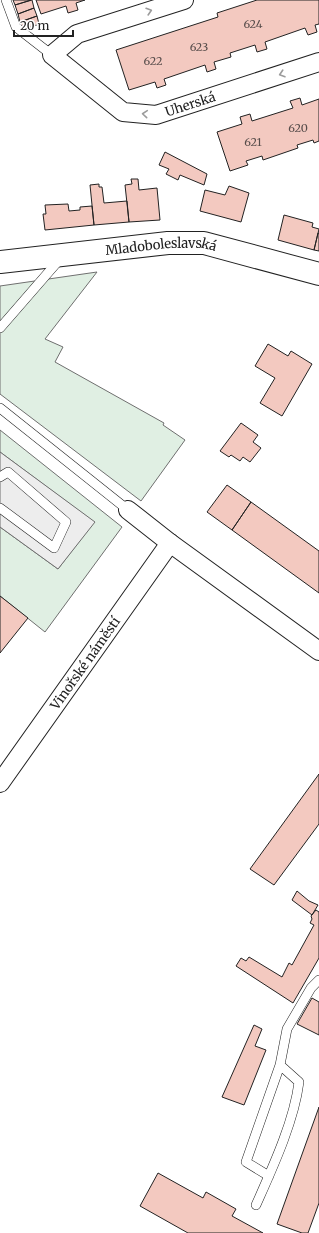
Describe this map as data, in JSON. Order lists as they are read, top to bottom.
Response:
{
  "streets": {
    "main road": ["Mladoboleslavská"],
    "street": ["Uherská", "Vinořské náměstí"]
  },
  "one_way": ["Uherská"],
  "house_numbers": [
    "624",
    "623",
    "622",
    "620",
    "621"
  ],
  "scale_bar": "20 m"
}
